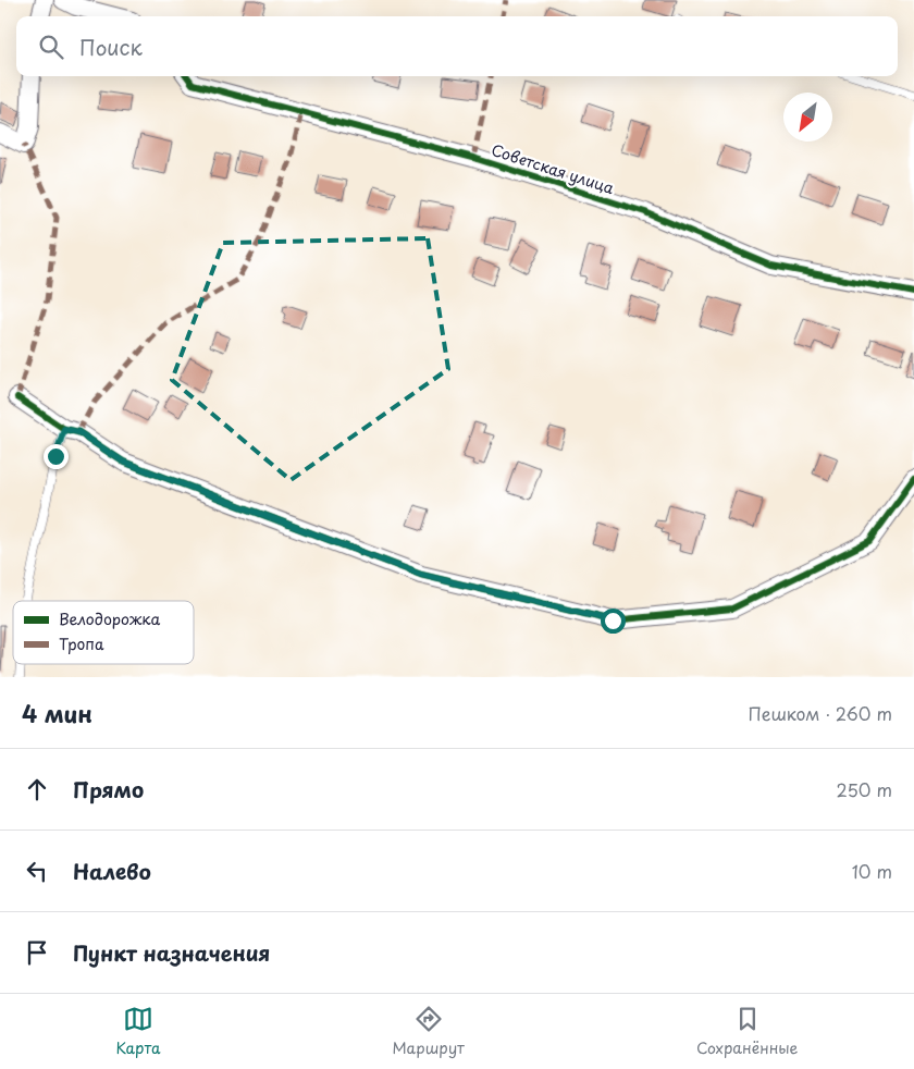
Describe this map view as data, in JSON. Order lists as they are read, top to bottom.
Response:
{
  "streets": {
    "street": ["Советская улица"]
  },
  "legend": ["Велодорожка", "Тропа"],
  "north": "bottom left",
  "page": {
    "search": "Поиск",
    "heading": ["4 мин", "Пешком · 260 m"],
    "list": [
      ["Прямо", "250 m"],
      ["Налево", "10 m"],
      "Пункт назначения"
    ],
    "nav": ["Карта", "Маршрут", "Сохранённые"]
  }
}
